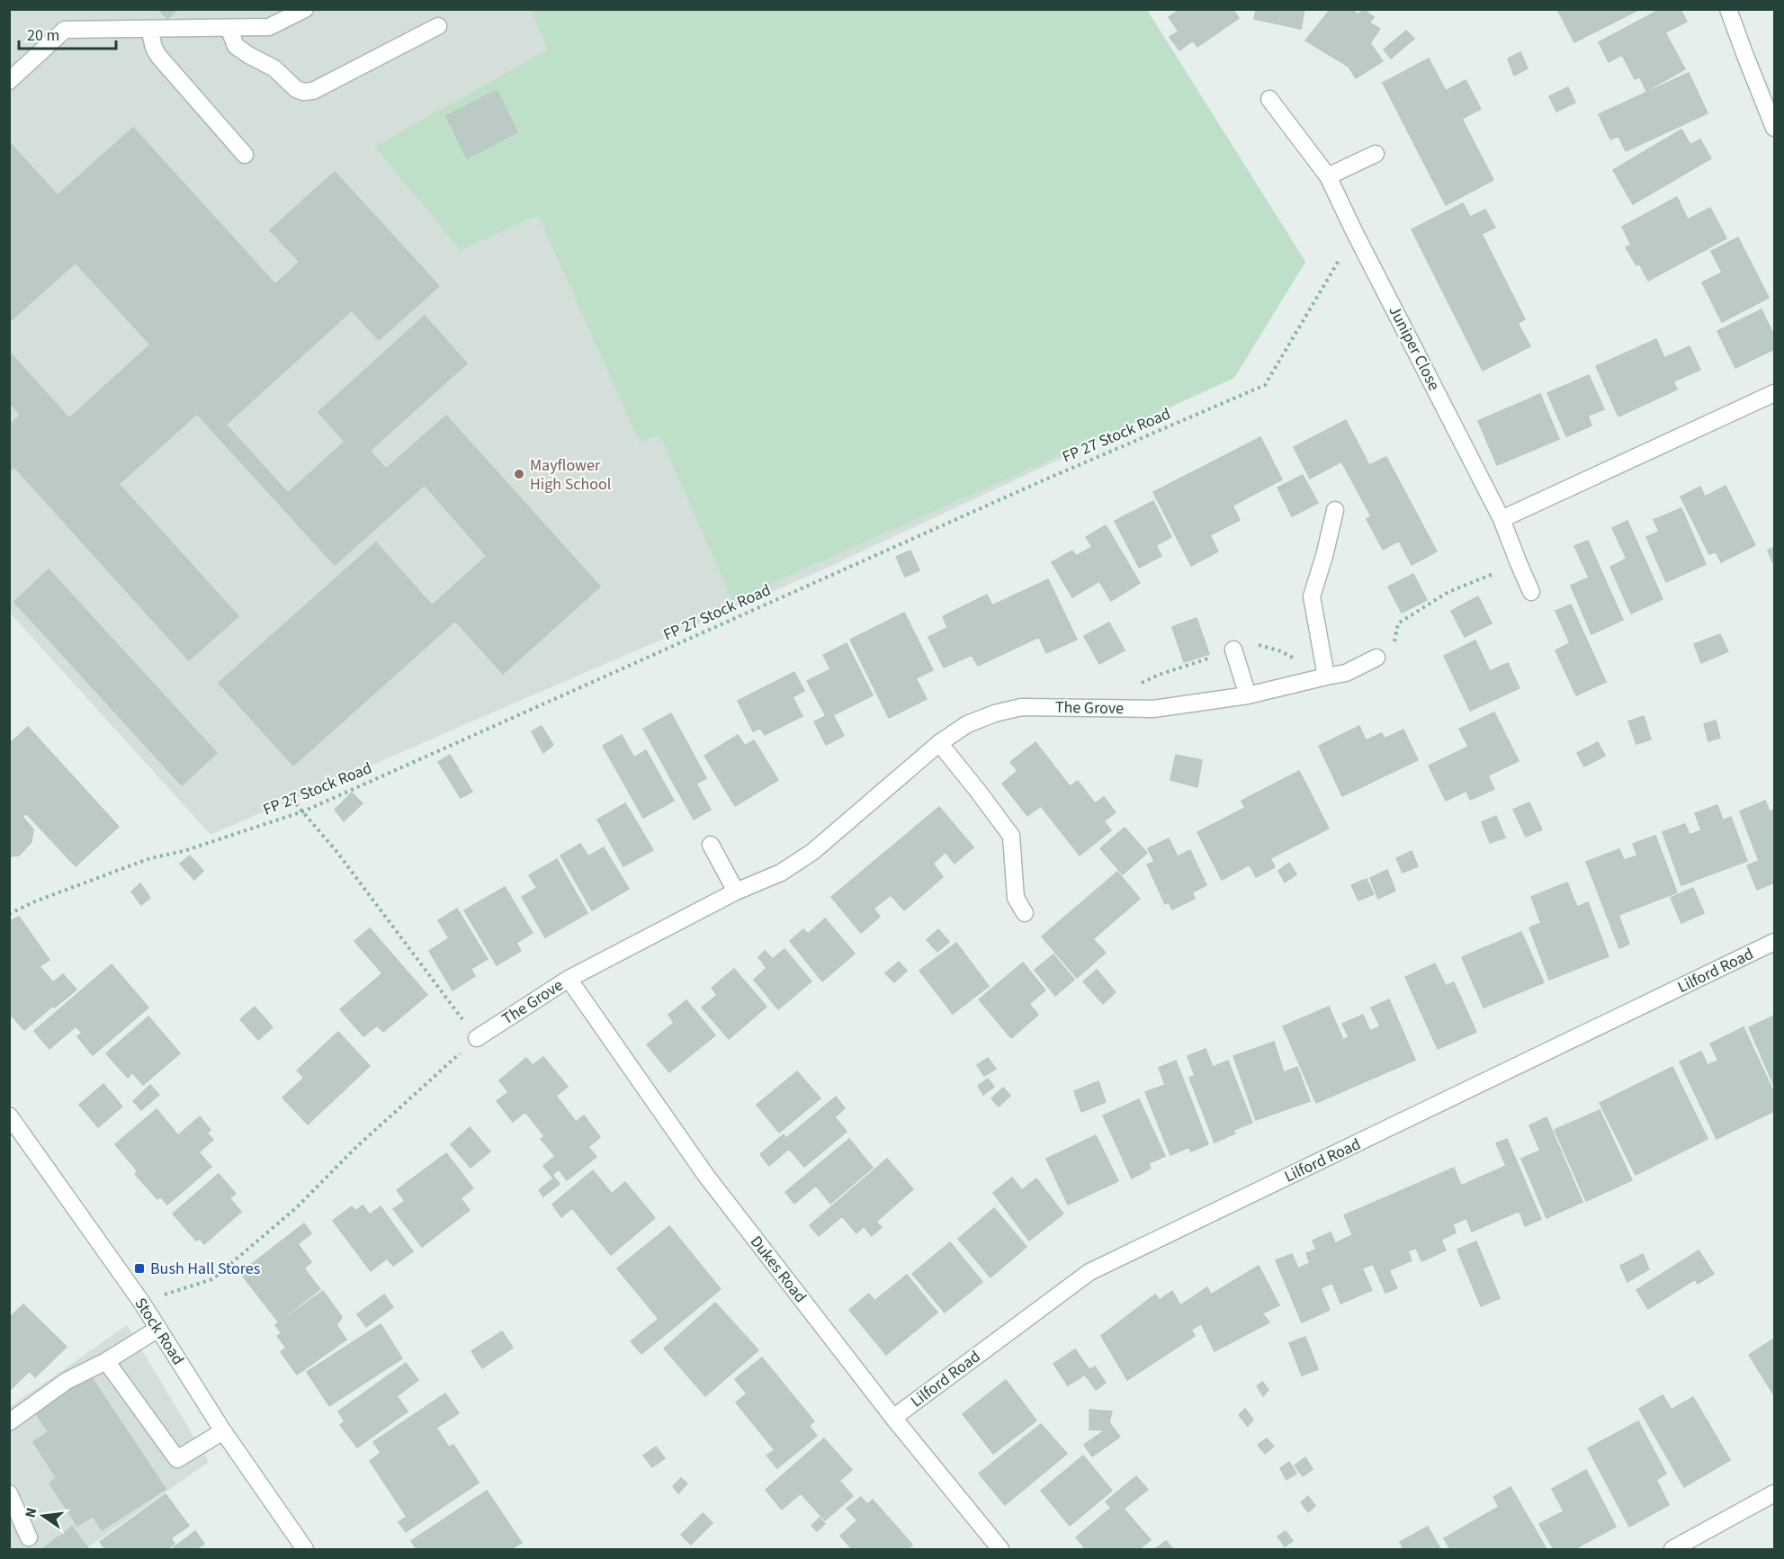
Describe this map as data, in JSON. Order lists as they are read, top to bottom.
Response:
{
  "streets": {
    "street": [
      "Juniper Close",
      "The Grove",
      "Lilford Road",
      "Dukes Road",
      "Stock Road"
    ],
    "path": ["FP 27 Stock Road"]
  },
  "crossings": [
    ["Juniper Close", "FP 27 Stock Road"],
    ["The Grove", "Dukes Road"],
    ["Lilford Road", "Dukes Road"]
  ],
  "places": {
    "other": ["Mayflower High School"],
    "transit": ["Bush Hall Stores"]
  },
  "scale_bar": "20 m",
  "north": "left"
}
